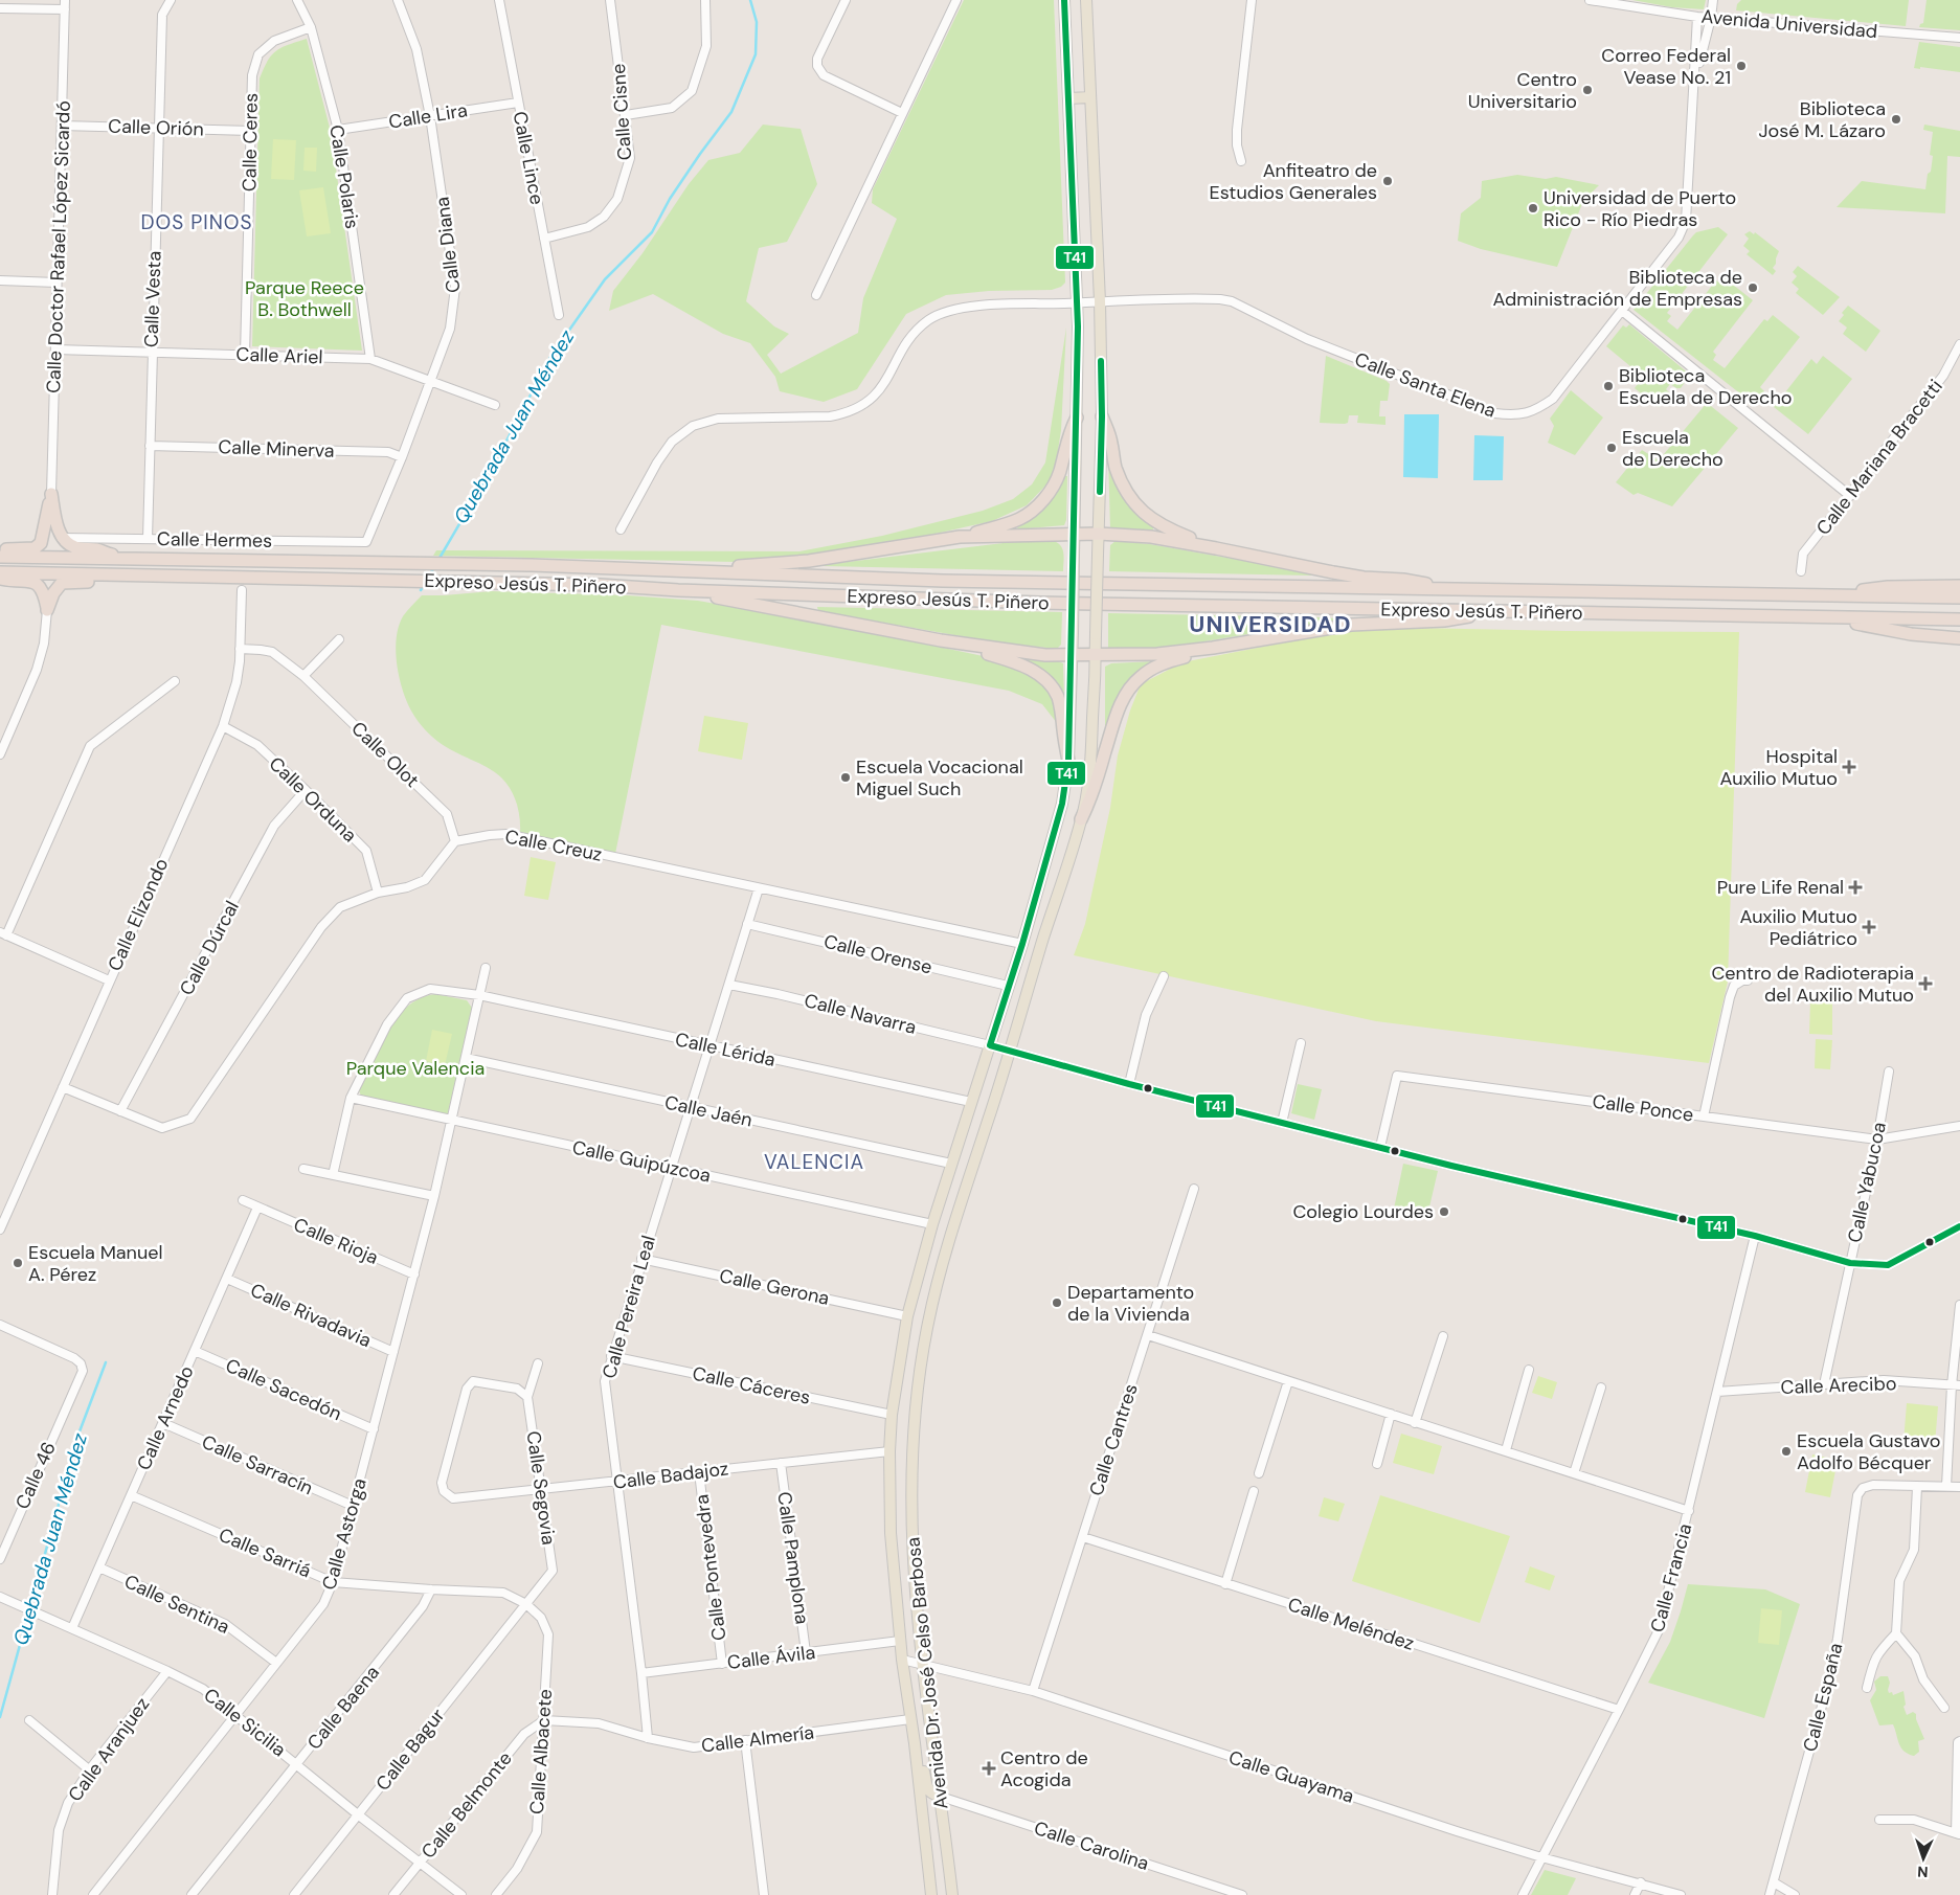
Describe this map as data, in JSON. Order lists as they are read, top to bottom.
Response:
{
  "streets": {
    "highway": ["Expreso Jesús T. Piñero"],
    "main road": ["Avenida Dr. José Celso Barbosa"],
    "street": [
      "Avenida Universidad",
      "Calle Cisne",
      "Calle Lira",
      "Calle Orión",
      "Calle Ceres",
      "Calle Lince",
      "Calle Polaris",
      "Calle Diana",
      "Calle Doctor Rafael López Sicardó",
      "Calle Vesta",
      "Calle Ariel",
      "Calle Santa Elena",
      "Calle Minerva",
      "Calle Mariana Bracetti",
      "Calle Hermes",
      "Calle Olot",
      "Calle Orduna",
      "Calle Creuz",
      "Calle Elizondo",
      "Calle Dúrcal",
      "Calle Orense",
      "Calle Navarra",
      "Calle Lérida",
      "Calle Ponce",
      "Calle Jaén",
      "Calle Guipúzcoa",
      "Calle Yabucoa",
      "Calle Rioja",
      "Calle Gerona",
      "Calle Pereira Leal",
      "Calle Rivadavia",
      "Calle Cáceres",
      "Calle Arecibo",
      "Calle Sacedón",
      "Calle Arnedo",
      "Calle Cantres",
      "Calle Sarracín",
      "Calle 46",
      "Calle Badajoz",
      "Calle Segovia",
      "Calle Astorga",
      "Calle Sarriá",
      "Calle Pamplona",
      "Calle Pontevedra",
      "Calle Francia",
      "Calle Sentina",
      "Calle Meléndez",
      "Calle Ávila",
      "Calle España",
      "Calle Baena",
      "Calle Sicilia",
      "Calle Almería",
      "Calle Aranjuez",
      "Calle Bagur",
      "Calle Albacete",
      "Calle Guayama",
      "Calle Belmonte",
      "Calle Carolina"
    ]
  },
  "crossings": [
    ["Avenida Universidad", "Calle Santa Elena"],
    ["Calle Cisne", "Calle Lince"],
    ["Calle Lira", "Calle Lince"],
    ["Calle Lira", "Calle Polaris"],
    ["Calle Lira", "Calle Diana"],
    ["Calle Orión", "Calle Ceres"],
    ["Calle Orión", "Calle Doctor Rafael López Sicardó"],
    ["Calle Orión", "Calle Vesta"],
    ["Calle Ceres", "Calle Polaris"],
    ["Calle Ceres", "Calle Ariel"],
    ["Calle Polaris", "Calle Ariel"],
    ["Calle Diana", "Calle Ariel"],
    ["Calle Diana", "Calle Minerva"],
    ["Calle Diana", "Calle Hermes"],
    ["Calle Doctor Rafael López Sicardó", "Calle Ariel"],
    ["Calle Vesta", "Calle Ariel"],
    ["Calle Vesta", "Calle Minerva"],
    ["Calle Vesta", "Calle Hermes"],
    ["Calle Santa Elena", "Avenida Dr. José Celso Barbosa"],
    ["Calle Olot", "Calle Creuz"],
    ["Calle Olot", "Calle Elizondo"],
    ["Calle Orduna", "Calle Elizondo"],
    ["Calle Orduna", "Calle Dúrcal"],
    ["Calle Creuz", "Calle Pereira Leal"],
    ["Calle Creuz", "Avenida Dr. José Celso Barbosa"],
    ["Calle Orense", "Calle Pereira Leal"],
    ["Calle Orense", "Avenida Dr. José Celso Barbosa"],
    ["Calle Navarra", "Calle Ponce"],
    ["Calle Navarra", "Calle Yabucoa"],
    ["Calle Navarra", "Calle Pereira Leal"],
    ["Calle Navarra", "Calle Francia"],
    ["Calle Navarra", "Avenida Dr. José Celso Barbosa"],
    ["Calle Lérida", "Calle Guipúzcoa"],
    ["Calle Lérida", "Calle Pereira Leal"],
    ["Calle Lérida", "Calle Astorga"],
    ["Calle Lérida", "Avenida Dr. José Celso Barbosa"],
    ["Calle Ponce", "Calle Yabucoa"],
    ["Calle Jaén", "Calle Pereira Leal"],
    ["Calle Jaén", "Calle Astorga"],
    ["Calle Jaén", "Avenida Dr. José Celso Barbosa"],
    ["Calle Guipúzcoa", "Calle Pereira Leal"],
    ["Calle Guipúzcoa", "Calle Astorga"],
    ["Calle Guipúzcoa", "Avenida Dr. José Celso Barbosa"],
    ["Calle Yabucoa", "Calle Arecibo"],
    ["Calle Rioja", "Calle Arnedo"],
    ["Calle Rioja", "Calle Astorga"],
    ["Calle Gerona", "Calle Pereira Leal"],
    ["Calle Gerona", "Avenida Dr. José Celso Barbosa"],
    ["Calle Pereira Leal", "Calle Cáceres"],
    ["Calle Pereira Leal", "Calle Badajoz"],
    ["Calle Pereira Leal", "Calle Ávila"],
    ["Calle Pereira Leal", "Calle Almería"],
    ["Calle Rivadavia", "Calle Arnedo"],
    ["Calle Rivadavia", "Calle Astorga"],
    ["Calle Cáceres", "Avenida Dr. José Celso Barbosa"],
    ["Calle Arecibo", "Calle Francia"],
    ["Calle Sacedón", "Calle Arnedo"],
    ["Calle Sacedón", "Calle Astorga"],
    ["Calle Arnedo", "Calle Sarracín"],
    ["Calle Arnedo", "Calle Sarriá"],
    ["Calle Arnedo", "Calle Sentina"],
    ["Calle Arnedo", "Calle Sicilia"],
    ["Calle Cantres", "Calle Meléndez"],
    ["Calle Cantres", "Calle Guayama"],
    ["Calle Sarracín", "Calle Astorga"],
    ["Calle Badajoz", "Calle Segovia"],
    ["Calle Badajoz", "Calle Pamplona"],
    ["Calle Badajoz", "Calle Pontevedra"],
    ["Calle Badajoz", "Avenida Dr. José Celso Barbosa"],
    ["Calle Segovia", "Calle Sarriá"],
    ["Calle Segovia", "Calle Bagur"],
    ["Calle Segovia", "Calle Albacete"],
    ["Calle Astorga", "Calle Sarriá"],
    ["Calle Astorga", "Calle Sentina"],
    ["Calle Astorga", "Calle Sicilia"],
    ["Calle Sarriá", "Calle Baena"],
    ["Calle Sarriá", "Calle Bagur"],
    ["Calle Sarriá", "Calle Albacete"],
    ["Calle Pamplona", "Calle Ávila"],
    ["Calle Pontevedra", "Calle Ávila"],
    ["Calle Francia", "Calle Meléndez"],
    ["Calle Francia", "Calle Guayama"],
    ["Calle Ávila", "Avenida Dr. José Celso Barbosa"],
    ["Avenida Dr. José Celso Barbosa", "Calle Almería"],
    ["Avenida Dr. José Celso Barbosa", "Calle Guayama"],
    ["Avenida Dr. José Celso Barbosa", "Calle Carolina"],
    ["Calle Baena", "Calle Sicilia"],
    ["Calle Sicilia", "Calle Aranjuez"],
    ["Calle Sicilia", "Calle Bagur"],
    ["Calle Sicilia", "Calle Belmonte"],
    ["Calle Almería", "Calle Albacete"],
    ["Calle Almería", "Calle Belmonte"],
    ["Calle Bagur", "Calle Albacete"],
    ["Calle Albacete", "Calle Belmonte"]
  ],
  "districts": ["DOS PINOS", "UNIVERSIDAD", "VALENCIA"],
  "water": ["Quebrada Juan Méndez"],
  "parks": ["Parque Reece B. Bothwell", "Parque Valencia"],
  "places": {
    "other": [
      "Correo Federal Vease No. 21",
      "Centro Universitario",
      "Biblioteca José M. Lázaro",
      "Anfiteatro de Estudios Generales",
      "Universidad de Puerto Rico - Río Piedras",
      "Biblioteca de Administración de Empresas",
      "Biblioteca Escuela de Derecho",
      "Escuela de Derecho",
      "Escuela Vocacional Miguel Such",
      "Colegio Lourdes",
      "Escuela Manuel A. Pérez",
      "Departamento de la Vivienda",
      "Escuela Gustavo Adolfo Bécquer"
    ],
    "health": [
      "Hospital Auxilio Mutuo",
      "Pure Life Renal",
      "Auxilio Mutuo Pediátrico",
      "Centro de Radioterapia del Auxilio Mutuo",
      "Centro de Acogida"
    ]
  },
  "lines": ["transit line T41"],
  "north": "bottom"
}
